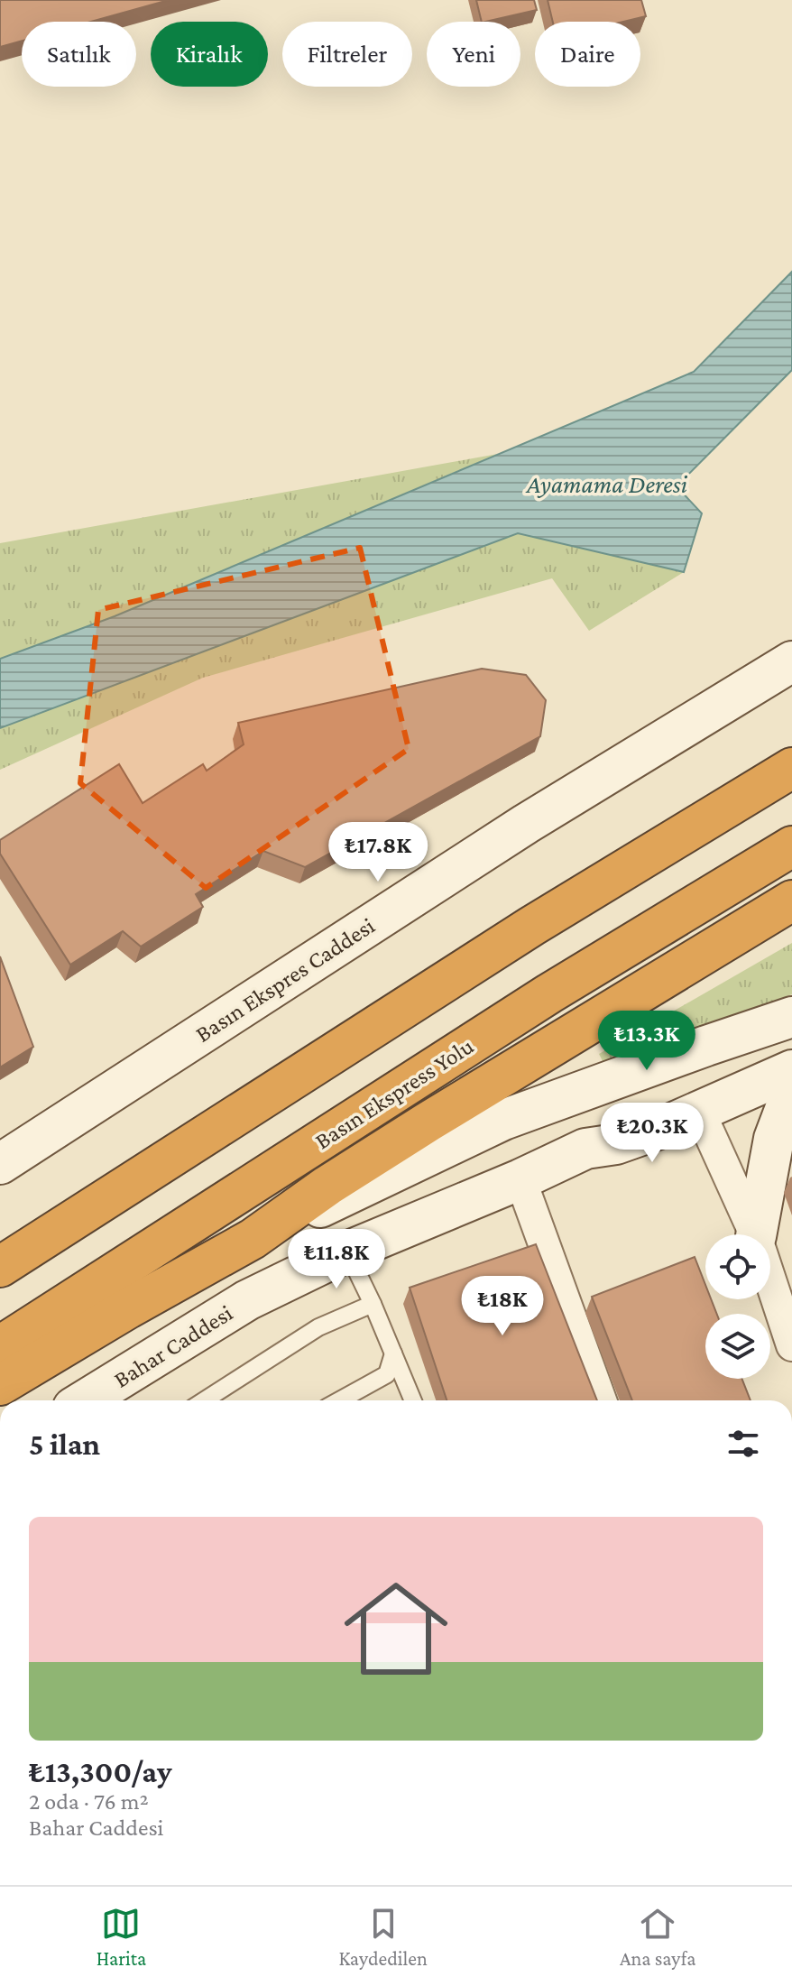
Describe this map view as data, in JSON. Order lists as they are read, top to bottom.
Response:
{
  "streets": {
    "highway": ["Basın Ekspress Yolu"],
    "main road": ["Basın Ekspres Caddesi", "Bahar Caddesi"]
  },
  "water": ["Ayamama Deresi"],
  "page": {
    "chip": [
      "Satılık",
      "Kiralık",
      "Filtreler",
      "Yeni",
      "Daire"
    ],
    "price": [
      "₺17.8K",
      "₺13.3K",
      "₺20.3K",
      "₺11.8K",
      "₺18K"
    ],
    "heading": "5 ilan",
    "list": [
      {
        "name": "₺13,300/ay",
        "note": "2 oda · 76 m² · Bahar Caddesi"
      }
    ],
    "tabs": ["Harita", "Kaydedilen", "Ana sayfa"]
  }
}
